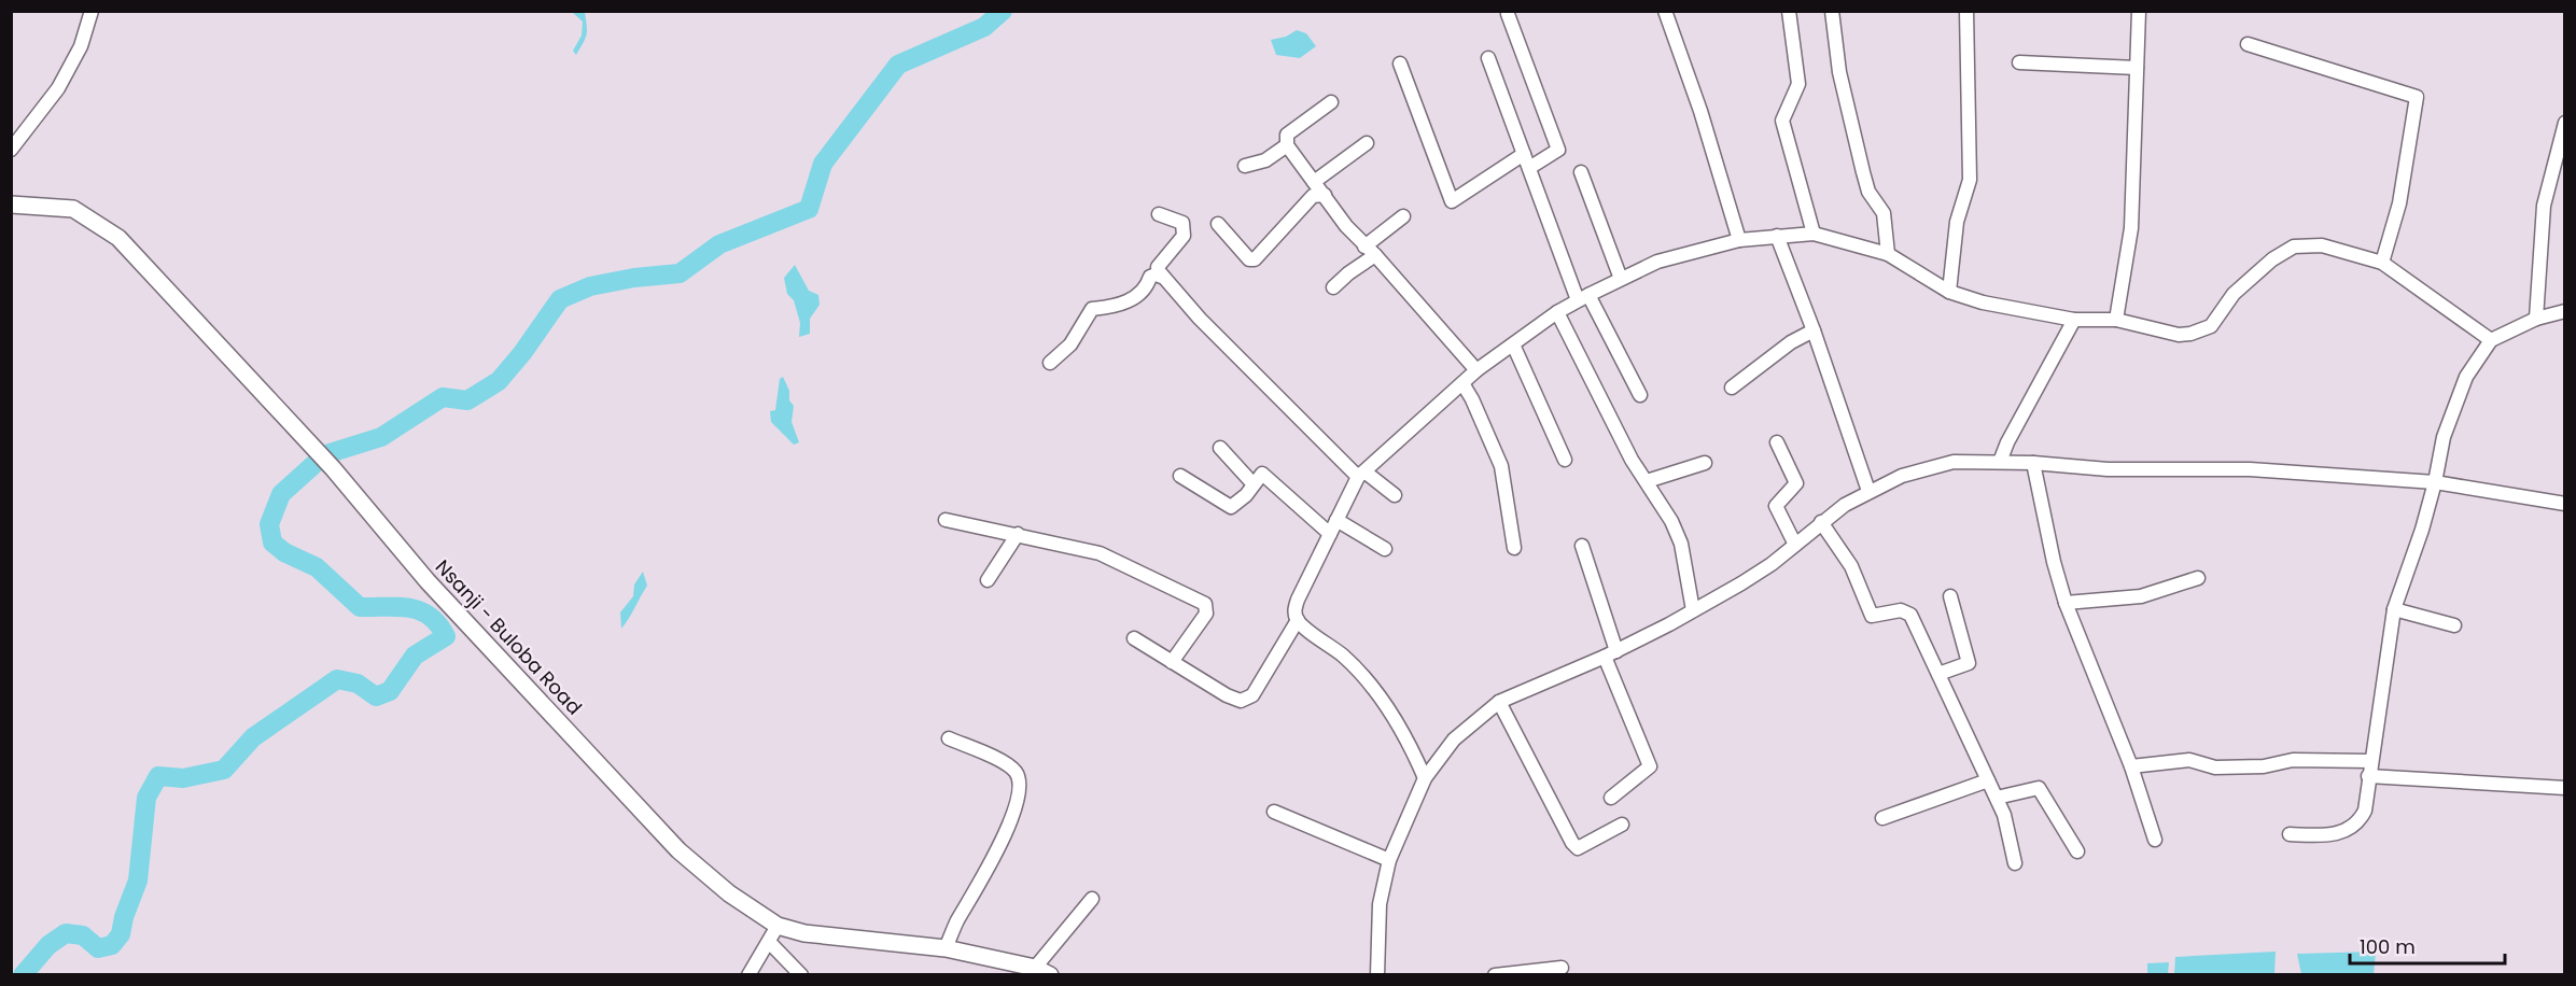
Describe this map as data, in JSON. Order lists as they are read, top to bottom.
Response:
{
  "streets": {
    "main road": ["Nsanji - Buloba Road"]
  },
  "scale_bar": "100 m"
}
